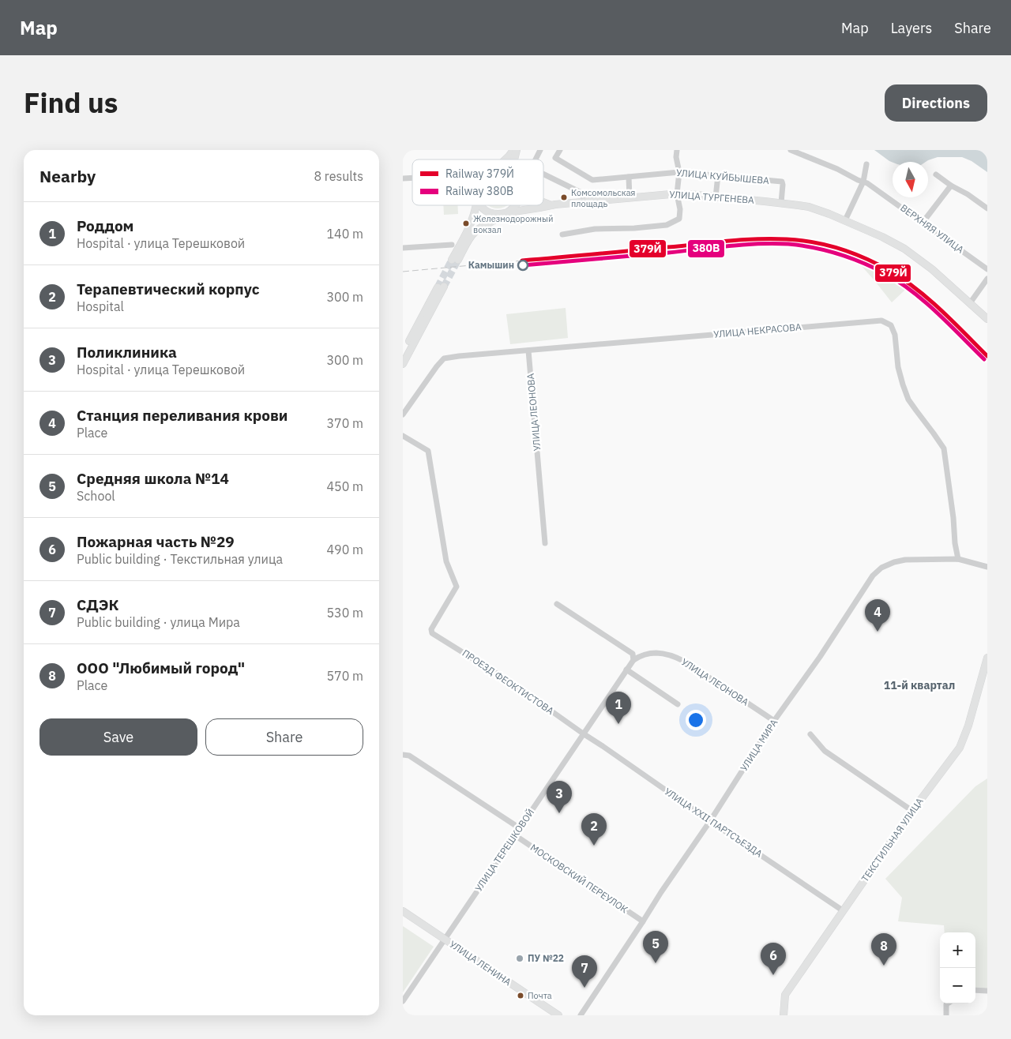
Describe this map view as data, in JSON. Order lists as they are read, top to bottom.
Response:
{
  "streets": {
    "main road": ["УЛИЦА ТУРГЕНЕВА", "ТЕКСТИЛЬНАЯ УЛИЦА", "УЛИЦА ЛЕНИНА"],
    "street": [
      "УЛИЦА КУЙБЫШЕВА",
      "ВЕРХНЯЯ УЛИЦА",
      "УЛИЦА НЕКРАСОВА",
      "УЛИЦА ЛЕОНОВА",
      "ПРОЕЗД ФЕОКТИСТОВА",
      "УЛИЦА МИРА",
      "УЛИЦА XXII ПАРТСЪЕЗДА",
      "УЛИЦА ТЕРЕШКОВОЙ",
      "МОСКОВСКИЙ ПЕРЕУЛОК"
    ]
  },
  "crossings": [
    ["УЛИЦА КУЙБЫШЕВА", "УЛИЦА ТУРГЕНЕВА"],
    ["УЛИЦА НЕКРАСОВА", "УЛИЦА ЛЕОНОВА"],
    ["УЛИЦА НЕКРАСОВА", "УЛИЦА МИРА"],
    ["УЛИЦА ЛЕОНОВА", "УЛИЦА МИРА"],
    ["УЛИЦА ЛЕОНОВА", "УЛИЦА ТЕРЕШКОВОЙ"],
    ["ПРОЕЗД ФЕОКТИСТОВА", "УЛИЦА XXII ПАРТСЪЕЗДА"],
    ["ПРОЕЗД ФЕОКТИСТОВА", "УЛИЦА ТЕРЕШКОВОЙ"],
    ["УЛИЦА МИРА", "УЛИЦА XXII ПАРТСЪЕЗДА"],
    ["УЛИЦА МИРА", "МОСКОВСКИЙ ПЕРЕУЛОК"],
    ["УЛИЦА XXII ПАРТСЪЕЗДА", "ТЕКСТИЛЬНАЯ УЛИЦА"],
    ["УЛИЦА XXII ПАРТСЪЕЗДА", "УЛИЦА ТЕРЕШКОВОЙ"],
    ["УЛИЦА ТЕРЕШКОВОЙ", "МОСКОВСКИЙ ПЕРЕУЛОК"],
    ["УЛИЦА ТЕРЕШКОВОЙ", "УЛИЦА ЛЕНИНА"]
  ],
  "districts": ["11-й квартал"],
  "places": [
    "Комсомольская площадь",
    "Железнодорожный вокзал",
    "Камышин",
    "ПУ №22",
    "Почта"
  ],
  "lines": ["rail line 379Й", "rail line 380В"],
  "legend": ["Railway 379Й", "Railway 380В"],
  "north": "bottom",
  "page": {
    "header": "Map",
    "nav": ["Map", "Layers", "Share"],
    "title": "Find us",
    "buttons": [
      "Directions",
      ["Save", "Share"]
    ],
    "heading": ["Nearby", "8 results"],
    "list": [
      {
        "mark": "1",
        "name": "Роддом",
        "note": "Hospital · улица Терешковой",
        "value": "140 m"
      },
      {
        "mark": "2",
        "name": "Терапевтический корпус",
        "note": "Hospital",
        "value": "300 m"
      },
      {
        "mark": "3",
        "name": "Поликлиника",
        "note": "Hospital · улица Терешковой",
        "value": "300 m"
      },
      {
        "mark": "4",
        "name": "Станция переливания крови",
        "note": "Place",
        "value": "370 m"
      },
      {
        "mark": "5",
        "name": "Средняя школа №14",
        "note": "School",
        "value": "450 m"
      },
      {
        "mark": "6",
        "name": "Пожарная часть №29",
        "note": "Public building · Текстильная улица",
        "value": "490 m"
      },
      {
        "mark": "7",
        "name": "СДЭК",
        "note": "Public building · улица Мира",
        "value": "530 m"
      },
      {
        "mark": "8",
        "name": "ООО \"Любимый город\"",
        "note": "Place",
        "value": "570 m"
      }
    ],
    "pins": [
      "4",
      "1",
      "3",
      "2",
      "5",
      "8",
      "6",
      "7"
    ],
    "map_buttons": ["+", "−"]
  }
}
